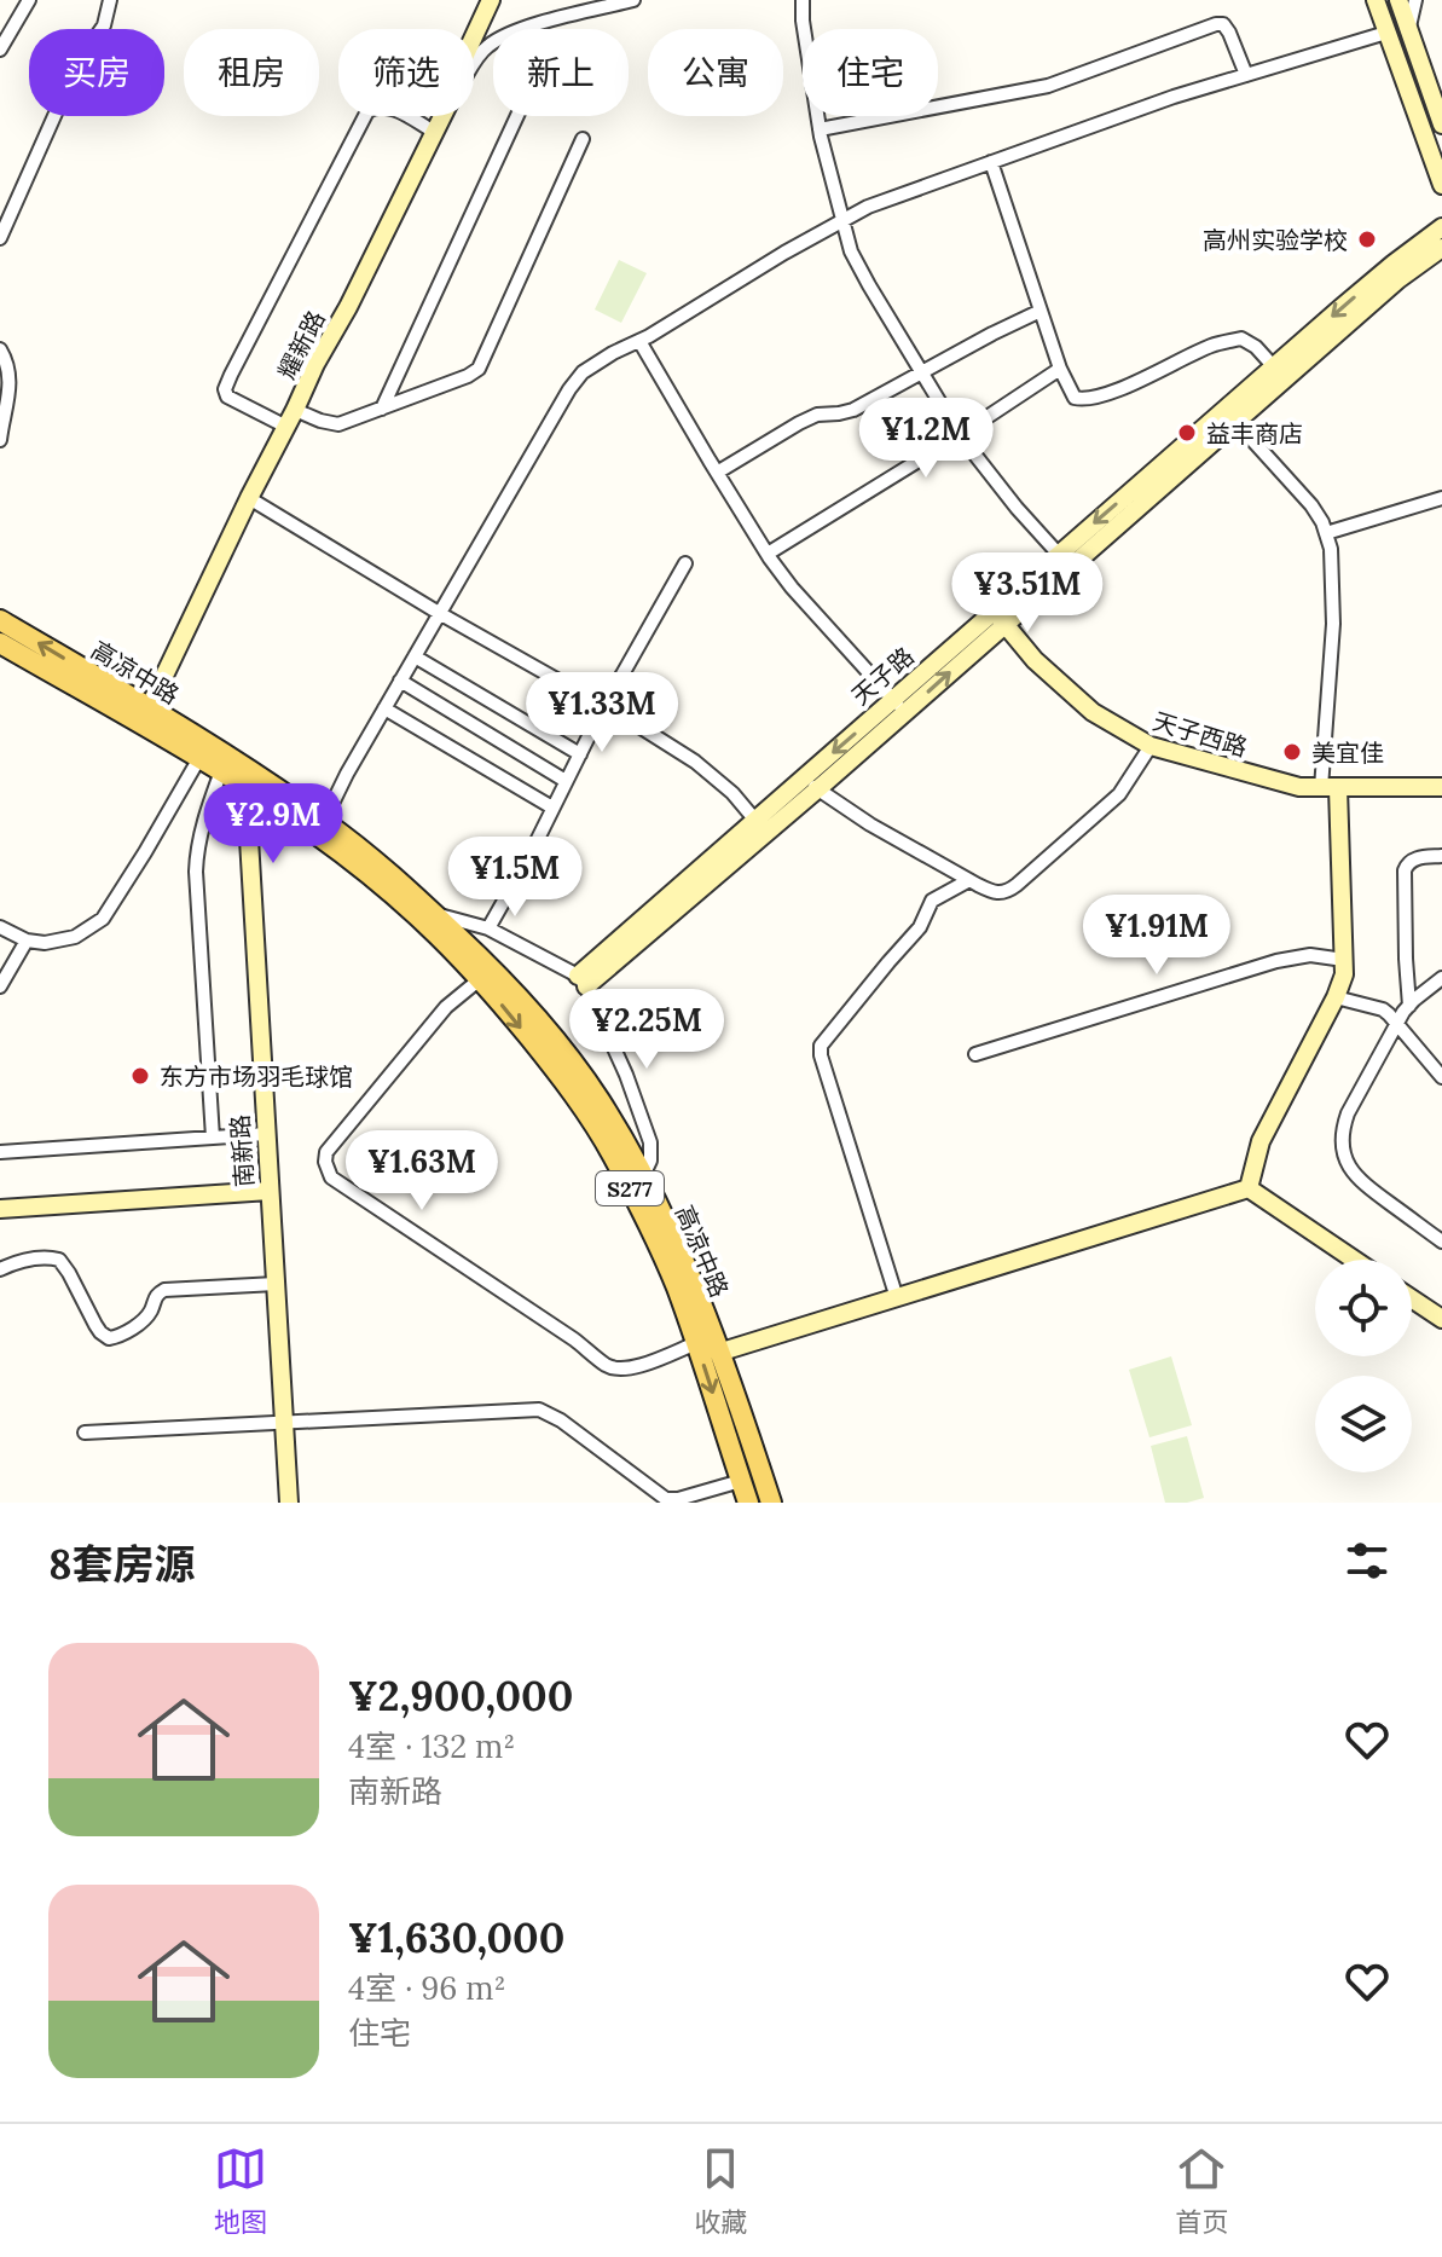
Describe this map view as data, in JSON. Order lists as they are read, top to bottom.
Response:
{
  "streets": {
    "main road": ["高凉中路", "S277"],
    "street": [
      "耀新路",
      "天子路",
      "天子西路",
      "南新路"
    ]
  },
  "crossings": [
    ["耀新路", "高凉中路"],
    ["高凉中路", "南新路"],
    ["天子路", "天子西路"]
  ],
  "places": [
    "高州实验学校",
    "益丰商店",
    "美宜佳",
    "东方市场羽毛球馆"
  ],
  "page": {
    "chip": [
      "买房",
      "租房",
      "筛选",
      "新上",
      "公寓",
      "住宅"
    ],
    "price": [
      "¥1.2M",
      "¥3.51M",
      "¥1.33M",
      "¥2.9M",
      "¥1.5M",
      "¥1.91M",
      "¥2.25M",
      "¥1.63M"
    ],
    "heading": "8套房源",
    "list": [
      {
        "name": "¥2,900,000",
        "note": "4室 · 132 m² · 南新路"
      },
      {
        "name": "¥1,630,000",
        "note": "4室 · 96 m² · 住宅"
      }
    ],
    "tabs": ["地图", "收藏", "首页"]
  }
}
